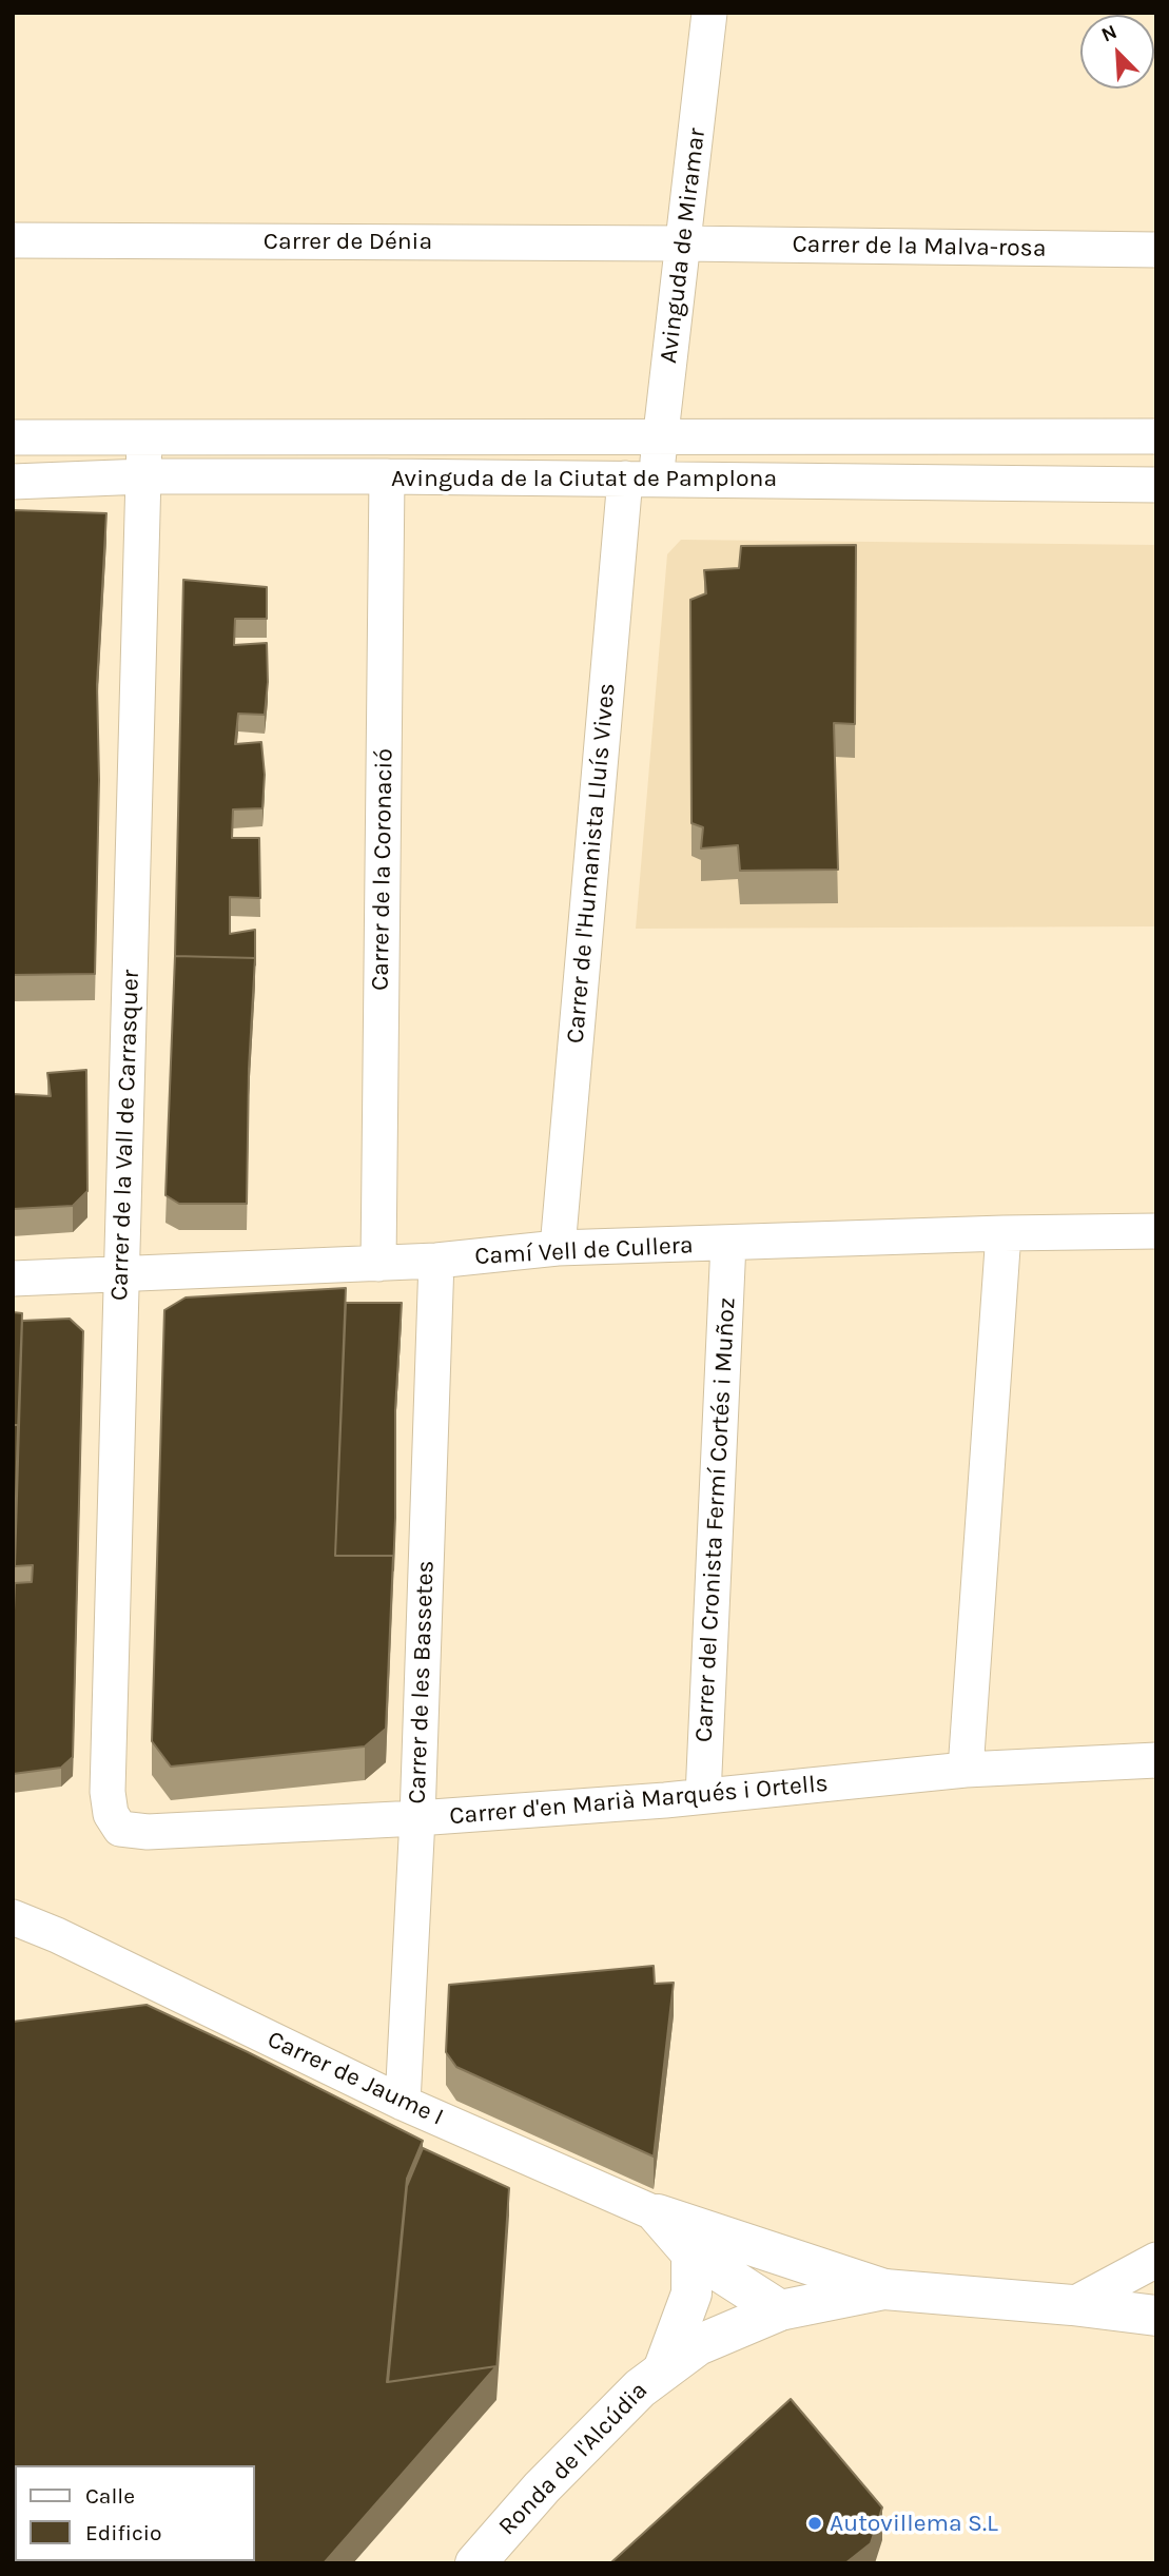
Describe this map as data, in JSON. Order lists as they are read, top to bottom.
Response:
{
  "streets": {
    "main road": ["Carrer de Jaume I", "Ronda de l'Alcúdia"],
    "street": [
      "Carrer de Dénia",
      "Avinguda de Miramar",
      "Carrer de la Malva-rosa",
      "Avinguda de la Ciutat de Pamplona",
      "Carrer de l'Humanista Lluís Vives",
      "Carrer de la Coronació",
      "Carrer de la Vall de Carrasquer",
      "Camí Vell de Cullera",
      "Carrer del Cronista Fermí Cortés i Muñoz",
      "Carrer de les Bassetes",
      "Carrer d'en Marià Marqués i Ortells"
    ]
  },
  "crossings": [
    ["Carrer de Dénia", "Avinguda de Miramar"],
    ["Carrer de Dénia", "Carrer de la Malva-rosa"],
    ["Avinguda de Miramar", "Carrer de la Malva-rosa"],
    ["Avinguda de Miramar", "Avinguda de la Ciutat de Pamplona"],
    ["Avinguda de Miramar", "Carrer de l'Humanista Lluís Vives"],
    ["Avinguda de la Ciutat de Pamplona", "Carrer de l'Humanista Lluís Vives"],
    ["Avinguda de la Ciutat de Pamplona", "Carrer de la Coronació"],
    ["Avinguda de la Ciutat de Pamplona", "Carrer de la Vall de Carrasquer"],
    ["Carrer de l'Humanista Lluís Vives", "Camí Vell de Cullera"],
    ["Carrer de la Coronació", "Camí Vell de Cullera"],
    ["Carrer de la Vall de Carrasquer", "Camí Vell de Cullera"],
    ["Carrer de la Vall de Carrasquer", "Carrer d'en Marià Marqués i Ortells"],
    ["Camí Vell de Cullera", "Carrer del Cronista Fermí Cortés i Muñoz"],
    ["Camí Vell de Cullera", "Carrer de les Bassetes"],
    ["Carrer del Cronista Fermí Cortés i Muñoz", "Carrer d'en Marià Marqués i Ortells"],
    ["Carrer de les Bassetes", "Carrer d'en Marià Marqués i Ortells"],
    ["Carrer de les Bassetes", "Carrer de Jaume I"],
    ["Carrer de Jaume I", "Ronda de l'Alcúdia"]
  ],
  "places": ["Autovillema S.L"],
  "legend": ["Calle", "Edificio"],
  "north": "top left"
}
